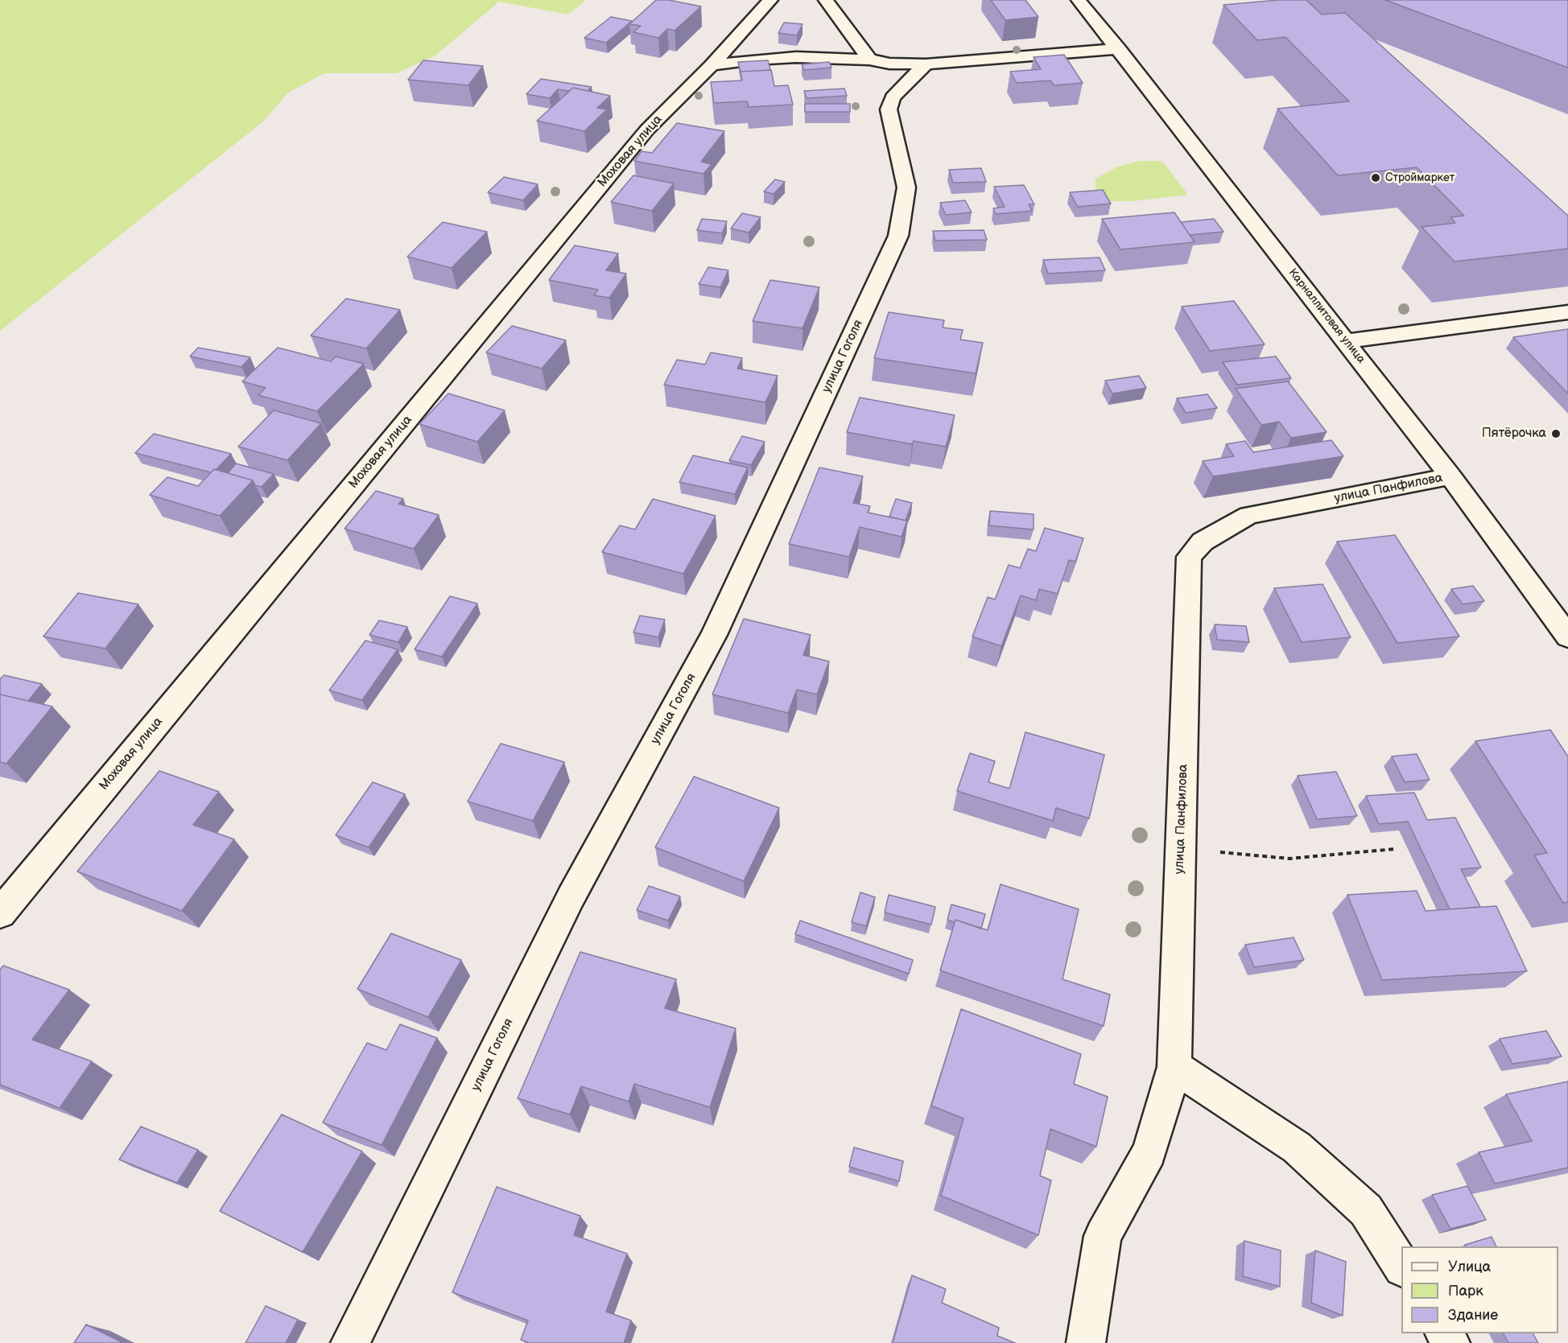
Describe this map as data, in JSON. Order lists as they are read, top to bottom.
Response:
{
  "streets": {
    "street": [
      "Моховая улица",
      "Карналлитовая улица",
      "улица Гоголя",
      "улица Панфилова"
    ]
  },
  "crossings": [
    ["Карналлитовая улица", "улица Панфилова"]
  ],
  "places": ["Строймаркет", "Пятёрочка"],
  "legend": ["Улица", "Парк", "Здание"]
}
